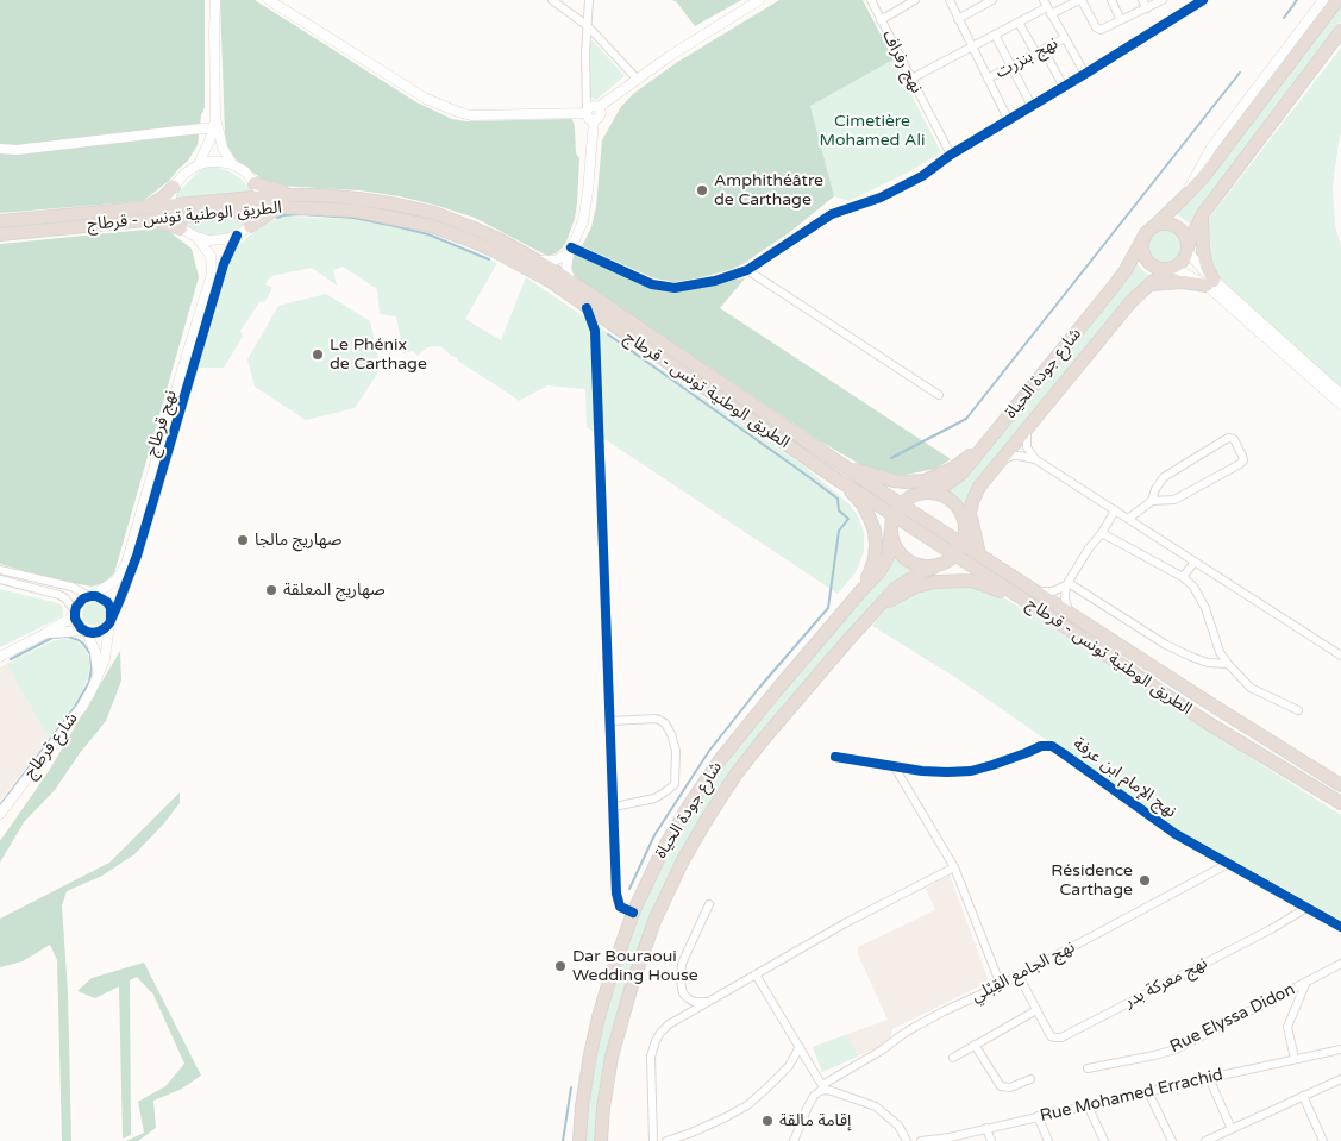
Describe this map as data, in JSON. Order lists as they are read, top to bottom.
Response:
{
  "streets": {
    "highway": ["الطريق الوطنية تونس - قرطاج", "شارع جودة الحياة"],
    "street": [
      "نهج بنزرت",
      "نهج رفراف",
      "نهج قرطاج",
      "شارع قرطاج",
      "نهج الإمام ابن عرفة",
      "نهج الجامع القِبْلي",
      "نهج معركة بدر",
      "Rue Elyssa Didon",
      "Rue Mohamed Errachid"
    ]
  },
  "crossings": [
    ["الطريق الوطنية تونس - قرطاج", "شارع جودة الحياة"],
    ["نهج قرطاج", "شارع قرطاج"],
    ["نهج الإمام ابن عرفة", "نهج الجامع القِبْلي"],
    ["نهج الإمام ابن عرفة", "نهج معركة بدر"],
    ["نهج الجامع القِبْلي", "نهج معركة بدر"],
    ["Rue Elyssa Didon", "Rue Mohamed Errachid"]
  ],
  "parks": ["Cimetière Mohamed Ali"],
  "places": [
    "Amphithéâtre de Carthage",
    "Le Phénix de Carthage",
    "صهاريج مالجا",
    "صهاريج المعلقة",
    "Résidence Carthage",
    "Dar Bouraoui Wedding House",
    "إقامة مالقة"
  ]
}
